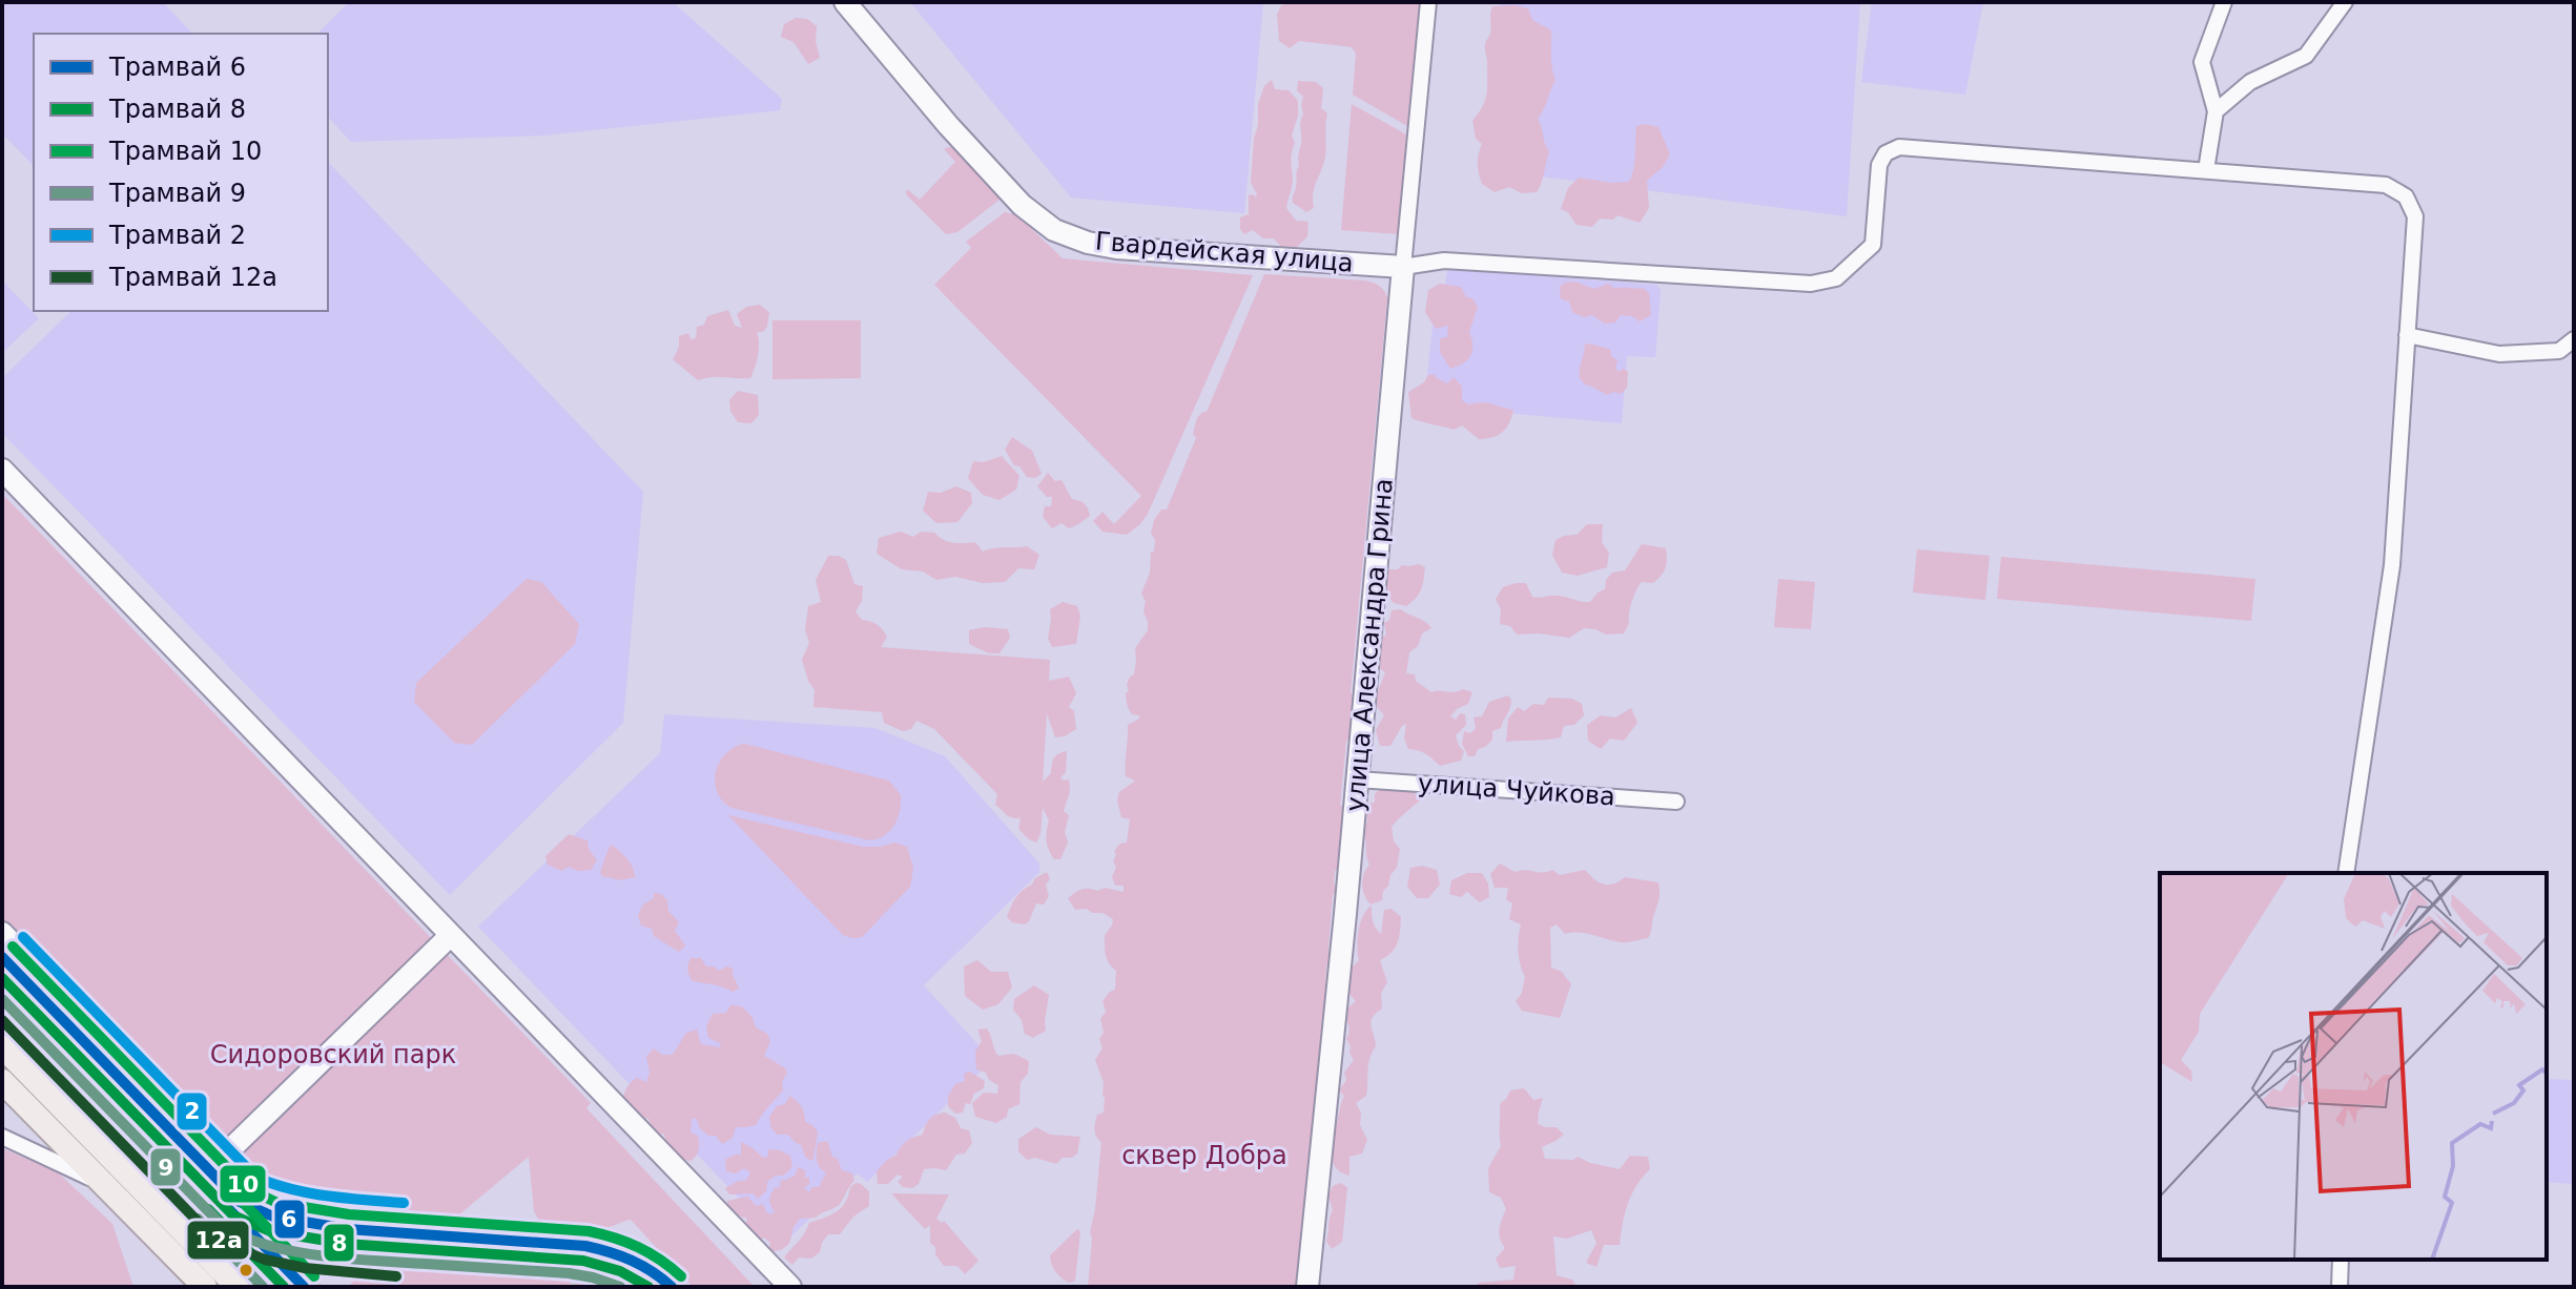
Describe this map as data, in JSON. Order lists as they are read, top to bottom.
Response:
{
  "streets": {
    "street": ["Гвардейская улица", "улица Александра Грина", "улица Чуйкова"]
  },
  "crossings": [
    ["Гвардейская улица", "улица Александра Грина"],
    ["улица Александра Грина", "улица Чуйкова"]
  ],
  "parks": ["Сидоровский парк", "сквер Добра"],
  "lines": [
    "tram line 2",
    "tram line 10",
    "tram line 6",
    "tram line 8",
    "tram line 9",
    "tram line 12а"
  ],
  "legend": [
    "Трамвай 6",
    "Трамвай 8",
    "Трамвай 10",
    "Трамвай 9",
    "Трамвай 2",
    "Трамвай 12а"
  ]
}
